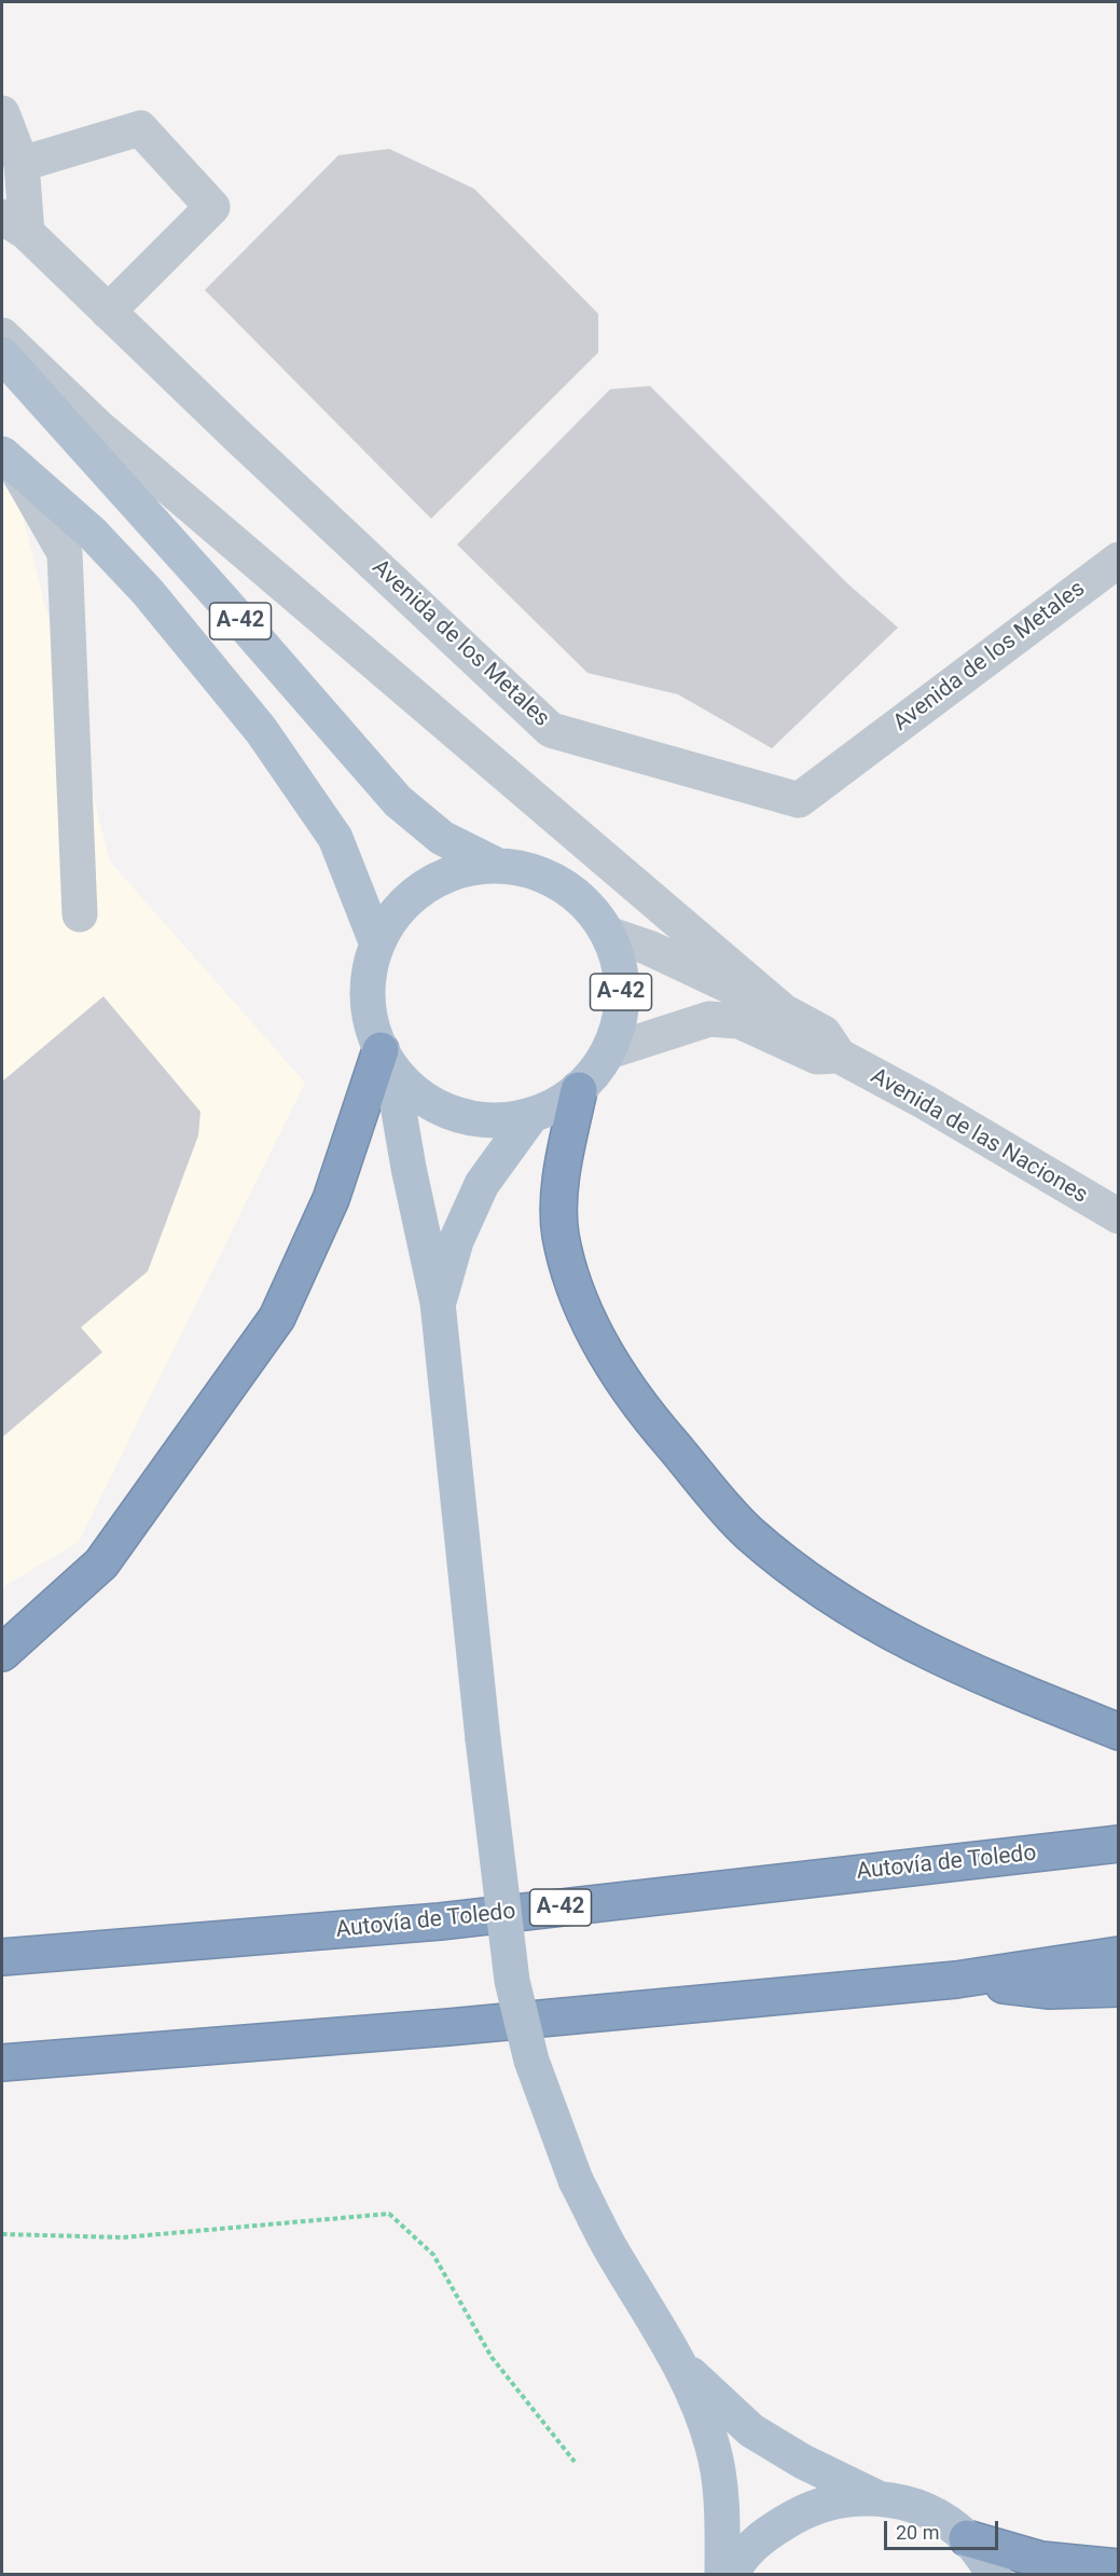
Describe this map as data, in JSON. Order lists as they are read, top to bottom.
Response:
{
  "streets": {
    "highway": ["A-42", "Autovía de Toledo"],
    "street": ["Avenida de los Metales", "Avenida de las Naciones"]
  },
  "scale_bar": "20 m"
}
